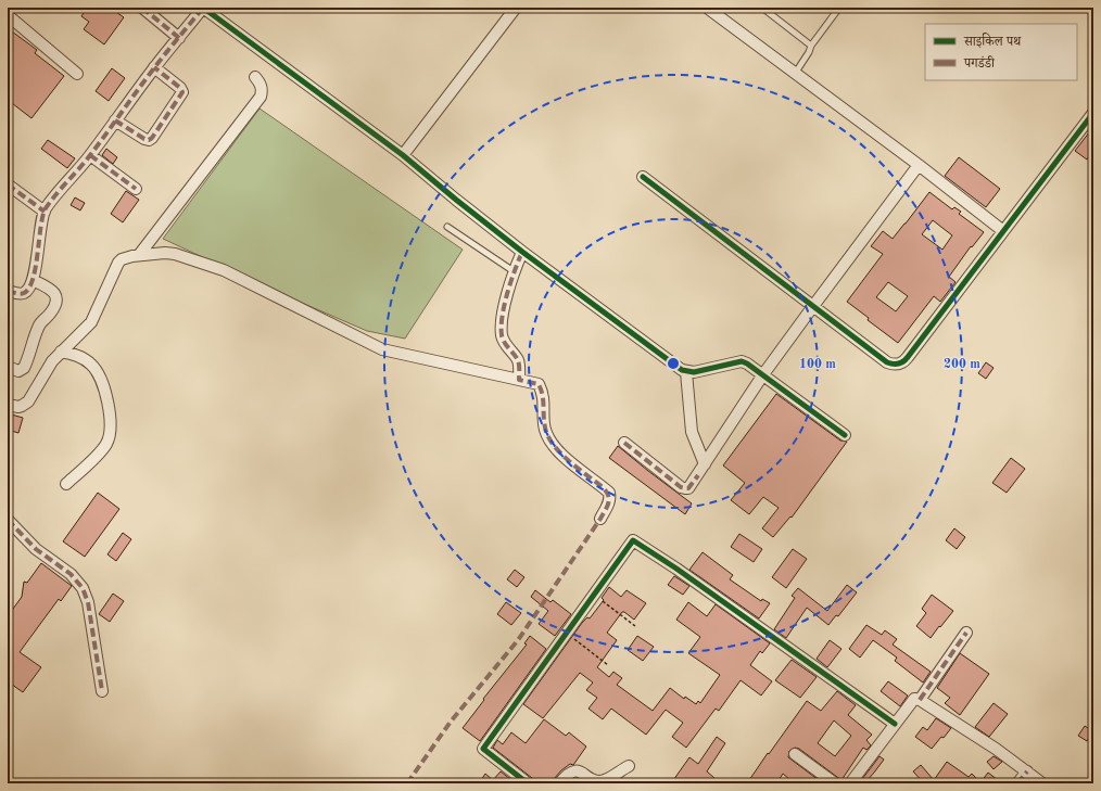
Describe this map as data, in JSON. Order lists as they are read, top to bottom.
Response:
{
  "legend": ["साइकिल पथ", "पगडंडी"],
  "rings": ["100 m", "200 m"]
}
